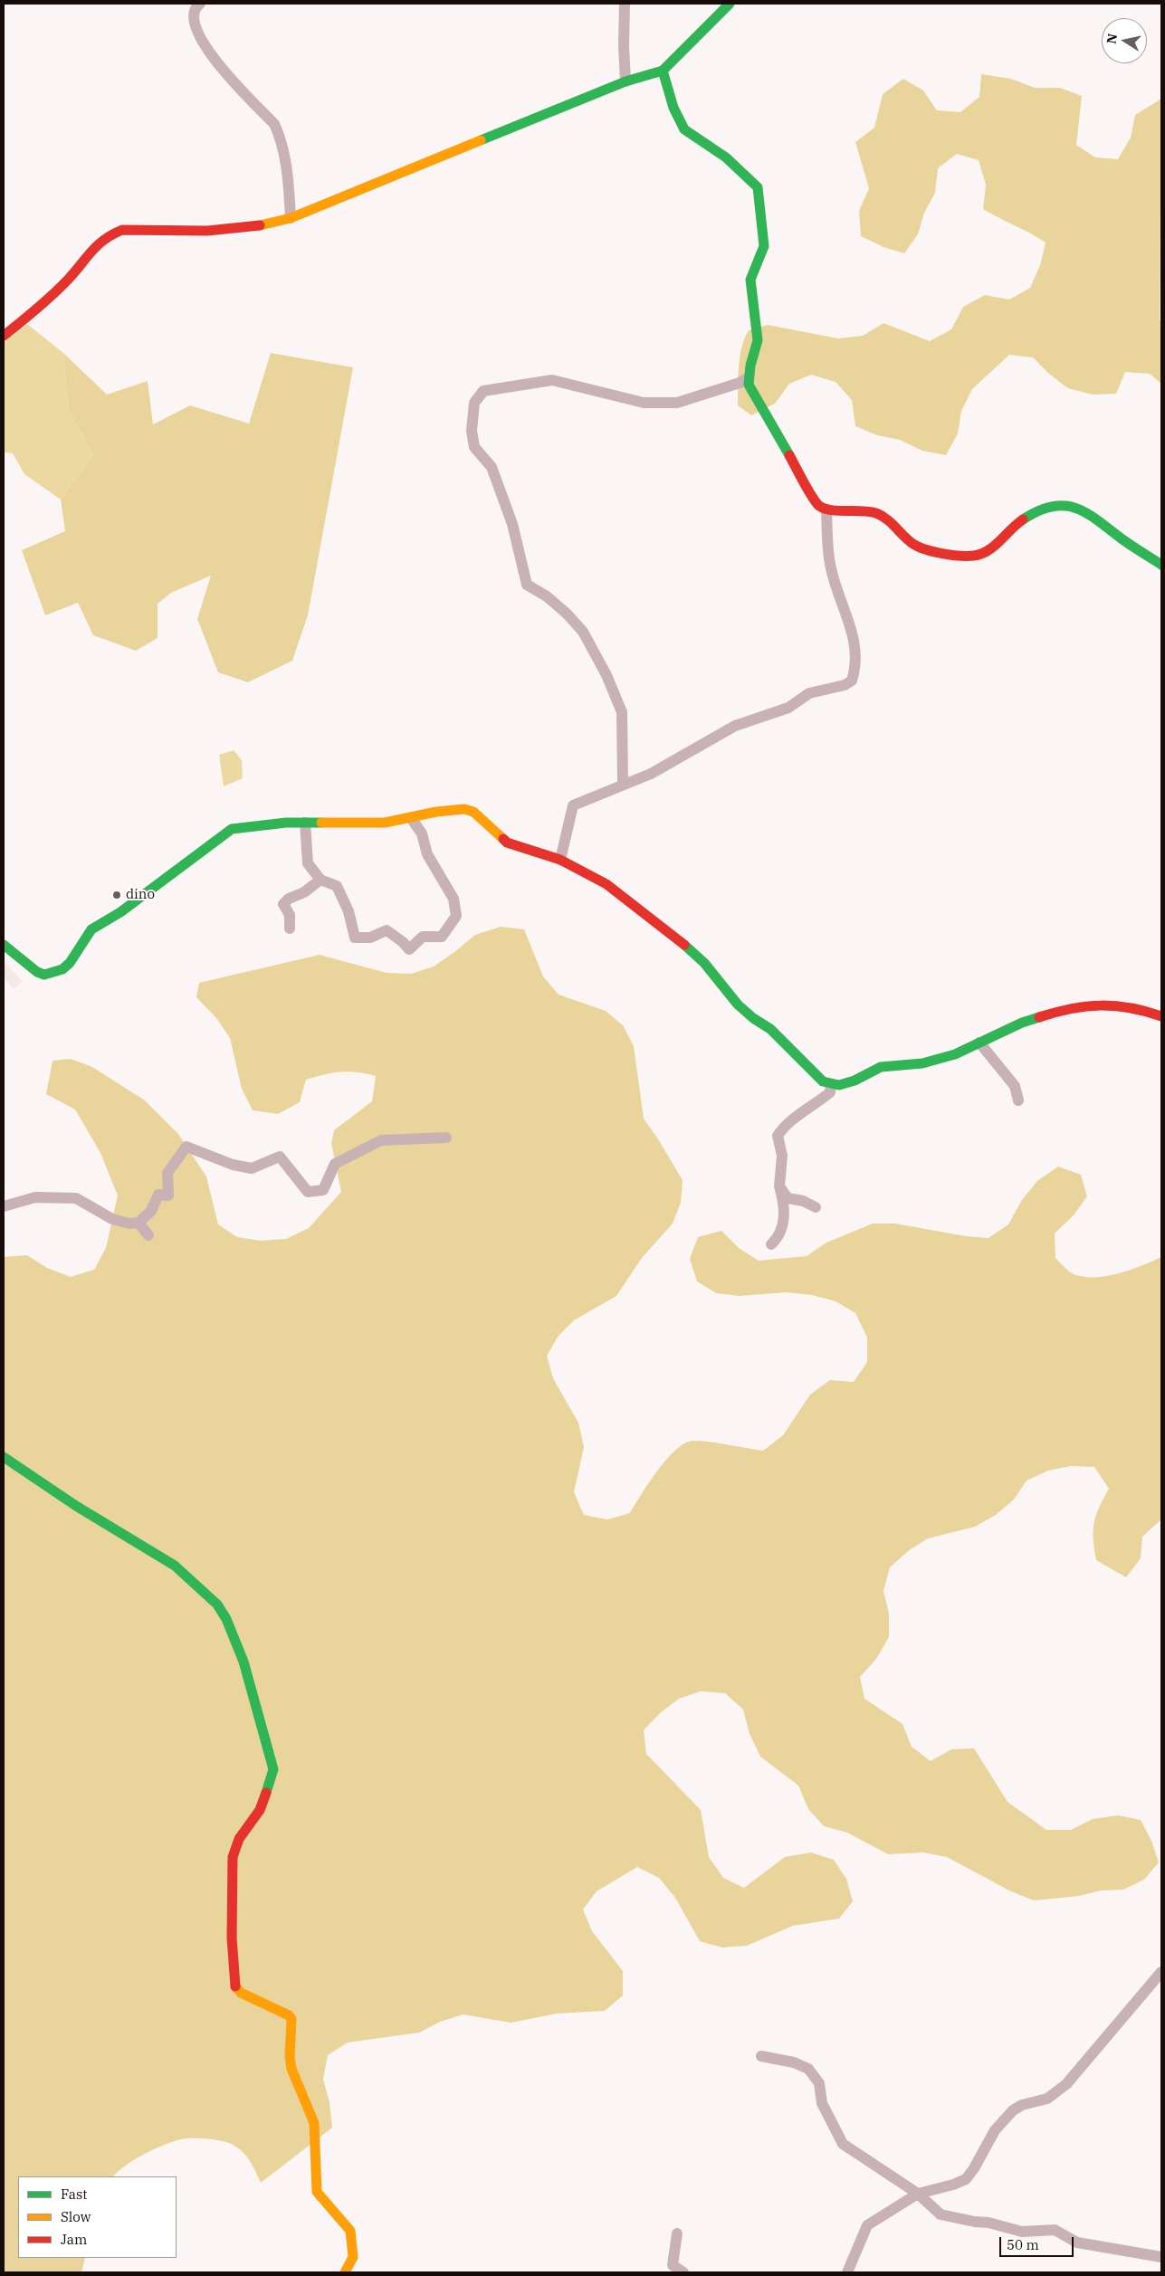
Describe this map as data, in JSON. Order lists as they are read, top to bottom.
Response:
{
  "places": ["dino"],
  "legend": ["Fast", "Slow", "Jam"],
  "scale_bar": "50 m",
  "north": "left"
}
